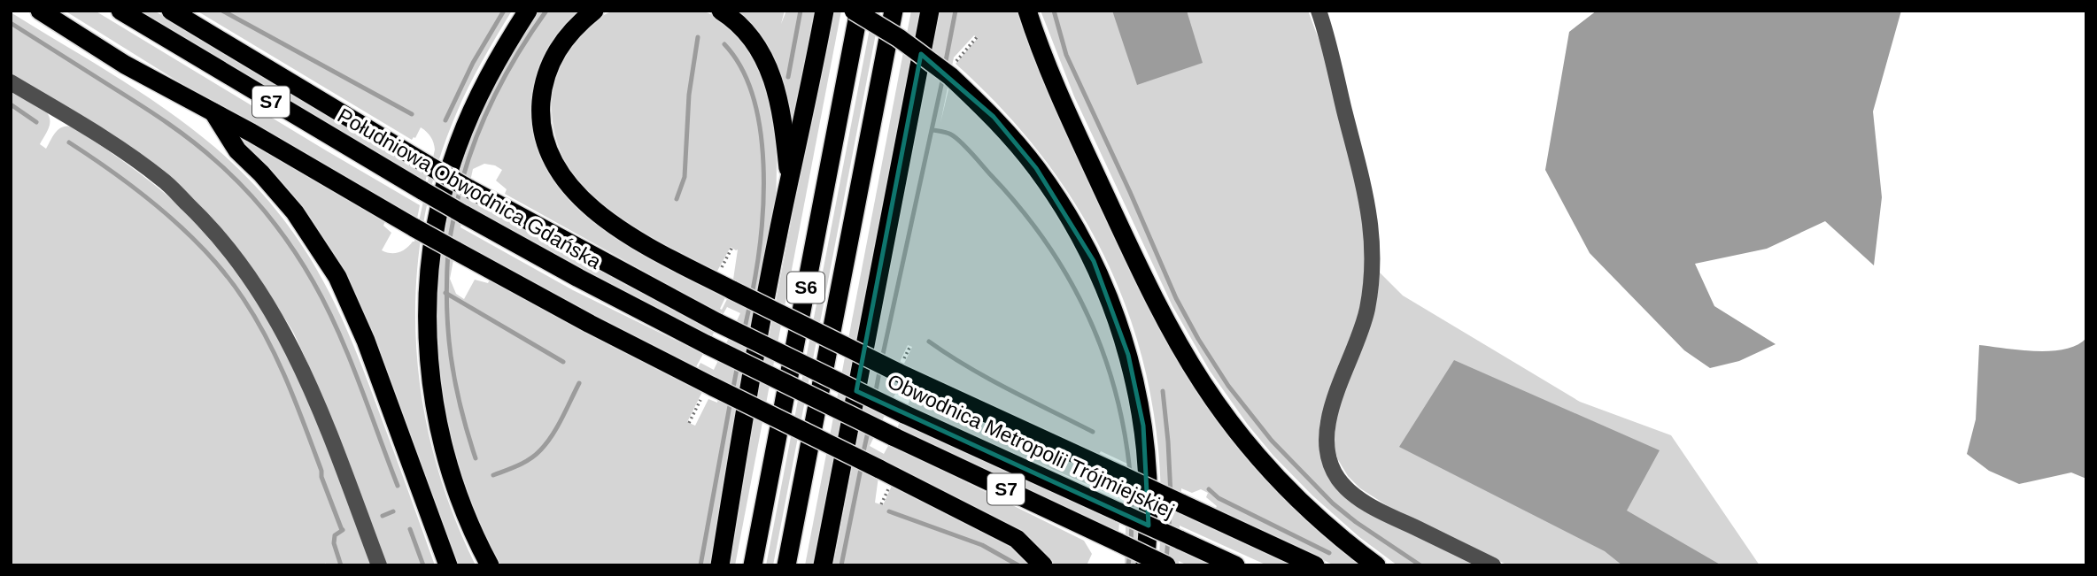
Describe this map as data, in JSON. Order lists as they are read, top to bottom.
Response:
{
  "streets": {
    "highway": [
      "S7",
      "Południowa Obwodnica Gdańska",
      "S6",
      "Obwodnica Metropolii Trójmiejskiej"
    ]
  },
  "crossings": [
    ["Południowa Obwodnica Gdańska", "Obwodnica Metropolii Trójmiejskiej"]
  ]
}
